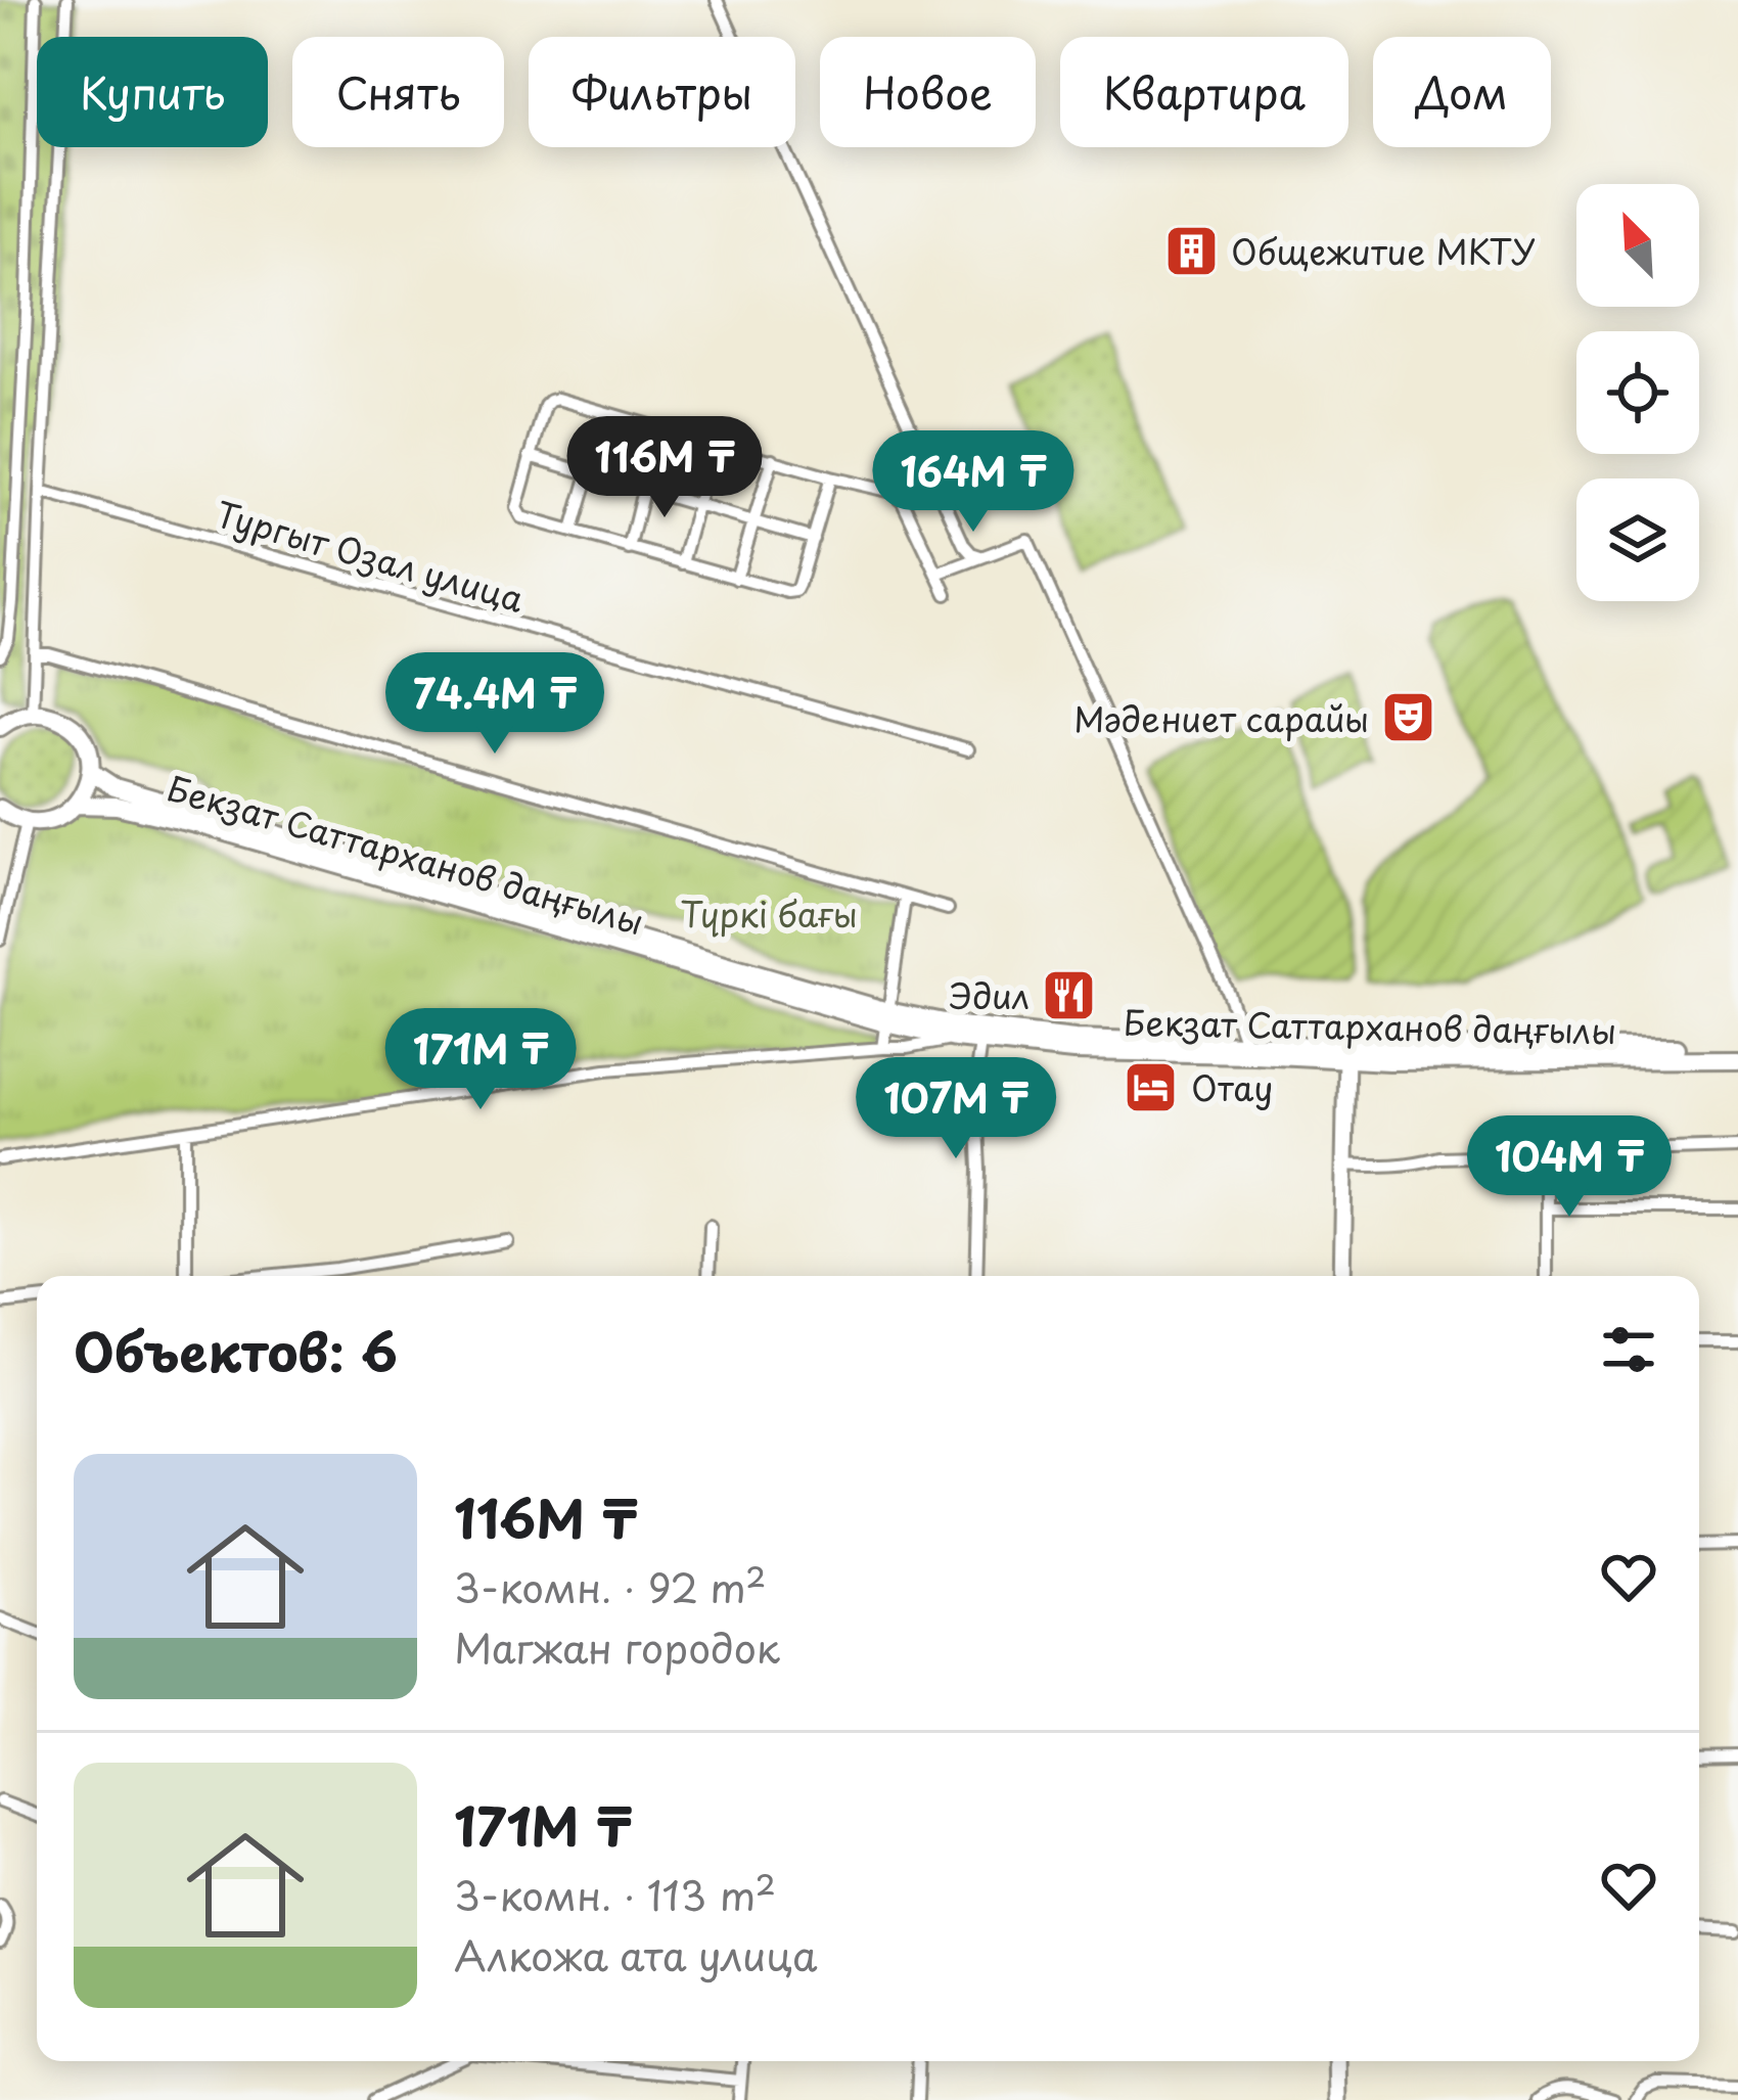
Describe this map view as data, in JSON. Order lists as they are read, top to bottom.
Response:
{
  "streets": {
    "main road": ["Бекзат Саттарханов даңғылы"],
    "street": ["Тургыт Озал улица"]
  },
  "parks": ["Түркі бағы"],
  "places": {
    "building": ["Общежитие МКТУ"],
    "theatre": ["Мәдениет сарайы"],
    "restaurant": ["Эдил"],
    "hotel": ["Отау"]
  },
  "north": "top left",
  "page": {
    "chip": [
      "Купить",
      "Снять",
      "Фильтры",
      "Новое",
      "Квартира",
      "Дом"
    ],
    "price": [
      "116M ₸",
      "164M ₸",
      "74.4M ₸",
      "171M ₸",
      "107M ₸",
      "104M ₸"
    ],
    "heading": "Объектов: 6",
    "list": [
      {
        "name": "116M ₸",
        "note": "3-комн. · 92 m² · Магжан городок"
      },
      {
        "name": "171M ₸",
        "note": "3-комн. · 113 m² · Алкожа ата улица"
      }
    ]
  }
}
